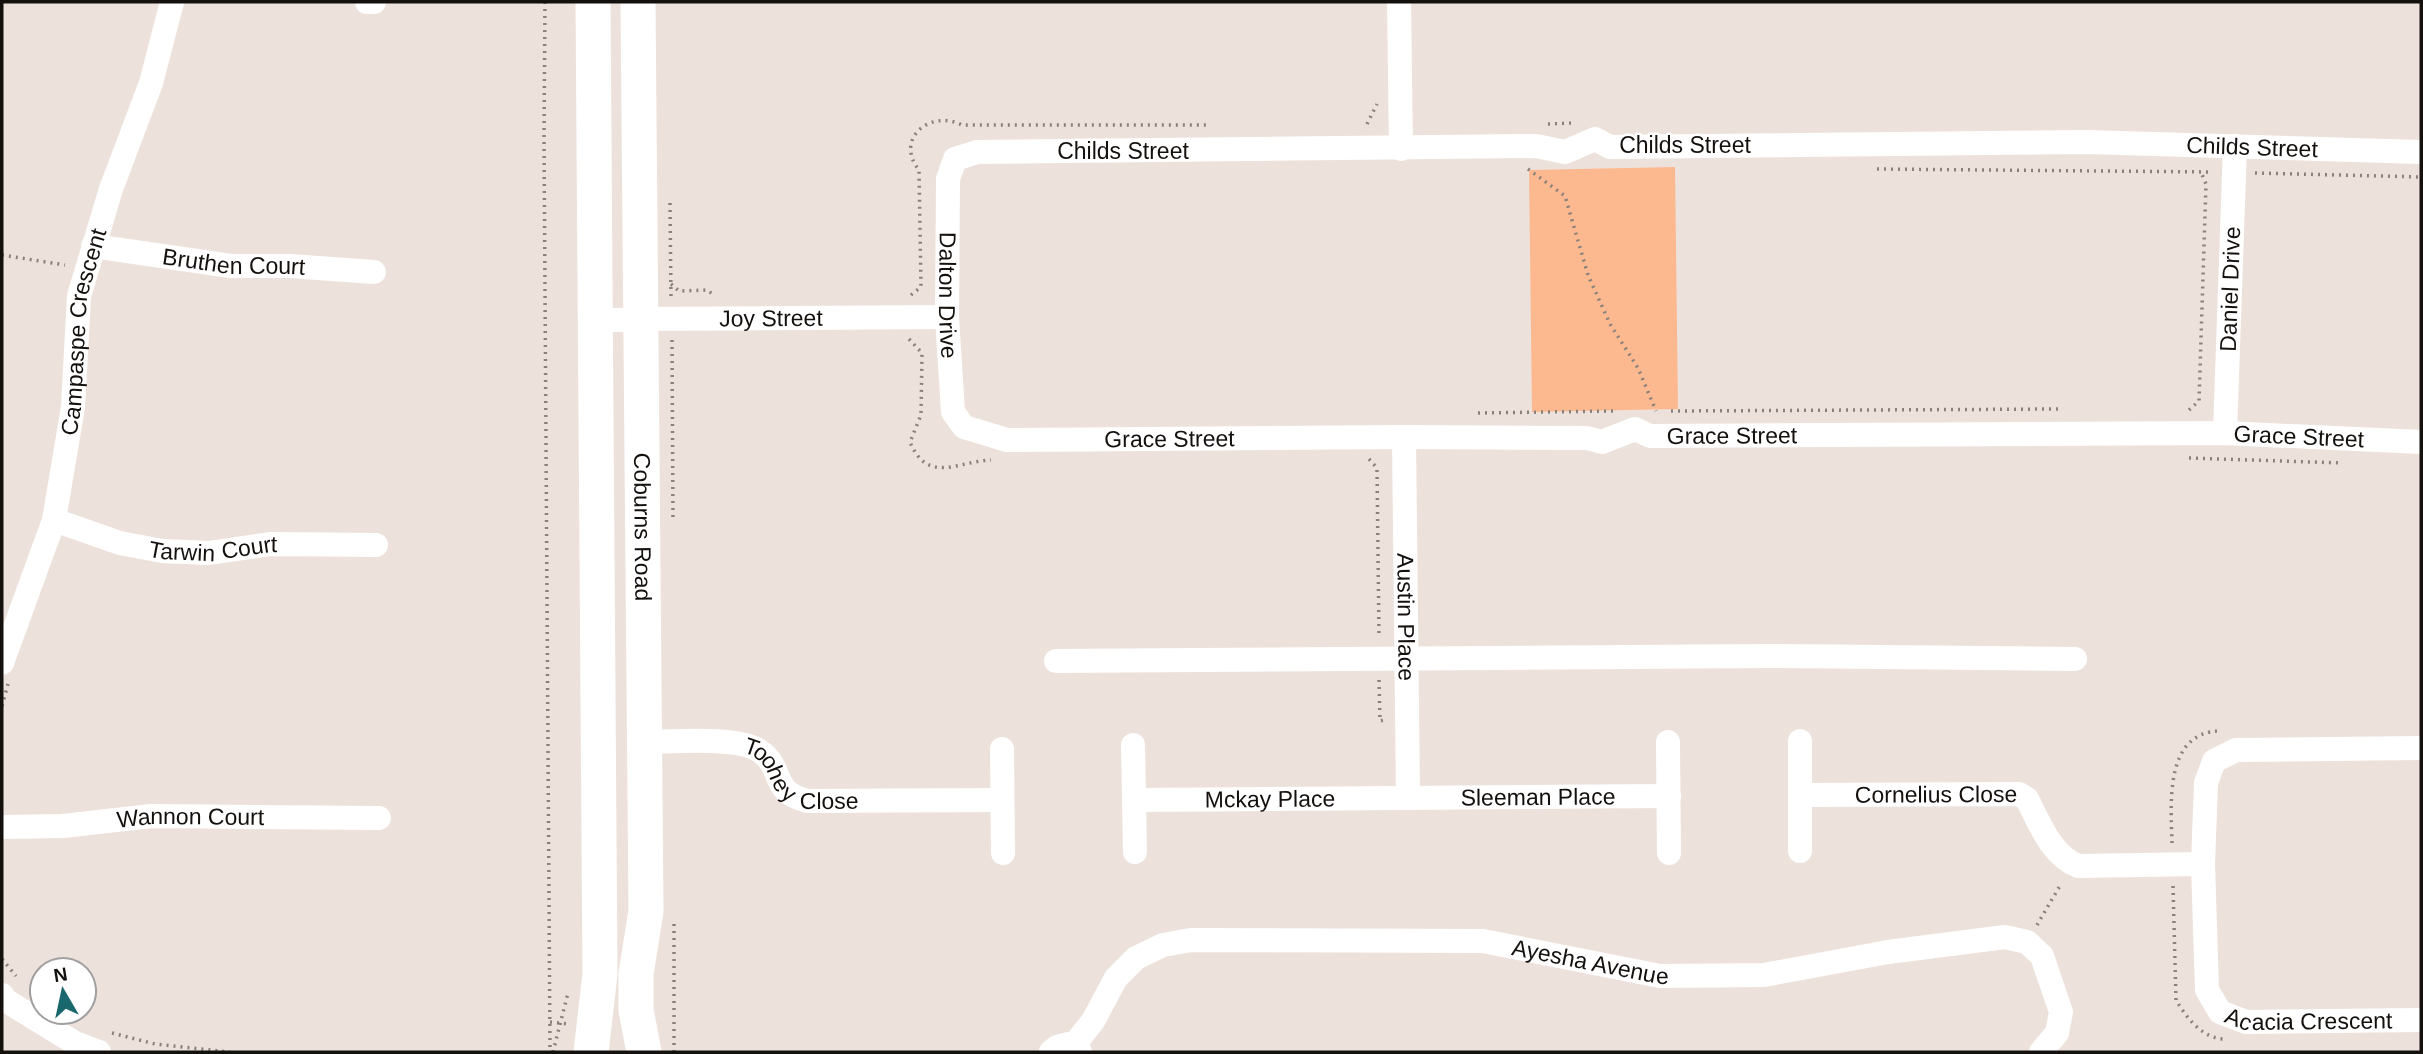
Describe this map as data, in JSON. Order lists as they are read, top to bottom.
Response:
{
  "streets": {
    "street": [
      "Childs Street",
      "Bruthen Court",
      "Daniel Drive",
      "Dalton Drive",
      "Joy Street",
      "Campaspe Crescent",
      "Grace Street",
      "Coburns Road",
      "Tarwin Court",
      "Austin Place",
      "Toohey Close",
      "Sleeman Place",
      "Cornelius Close",
      "Mckay Place",
      "Wannon Court",
      "Ayesha Avenue",
      "Acacia Crescent"
    ]
  },
  "crossings": [
    ["Childs Street", "Daniel Drive"],
    ["Childs Street", "Dalton Drive"],
    ["Bruthen Court", "Campaspe Crescent"],
    ["Daniel Drive", "Grace Street"],
    ["Dalton Drive", "Joy Street"],
    ["Dalton Drive", "Grace Street"],
    ["Joy Street", "Coburns Road"],
    ["Campaspe Crescent", "Tarwin Court"],
    ["Grace Street", "Austin Place"],
    ["Coburns Road", "Toohey Close"],
    ["Austin Place", "Sleeman Place"],
    ["Austin Place", "Mckay Place"],
    ["Sleeman Place", "Mckay Place"]
  ],
  "north": "top"
}
